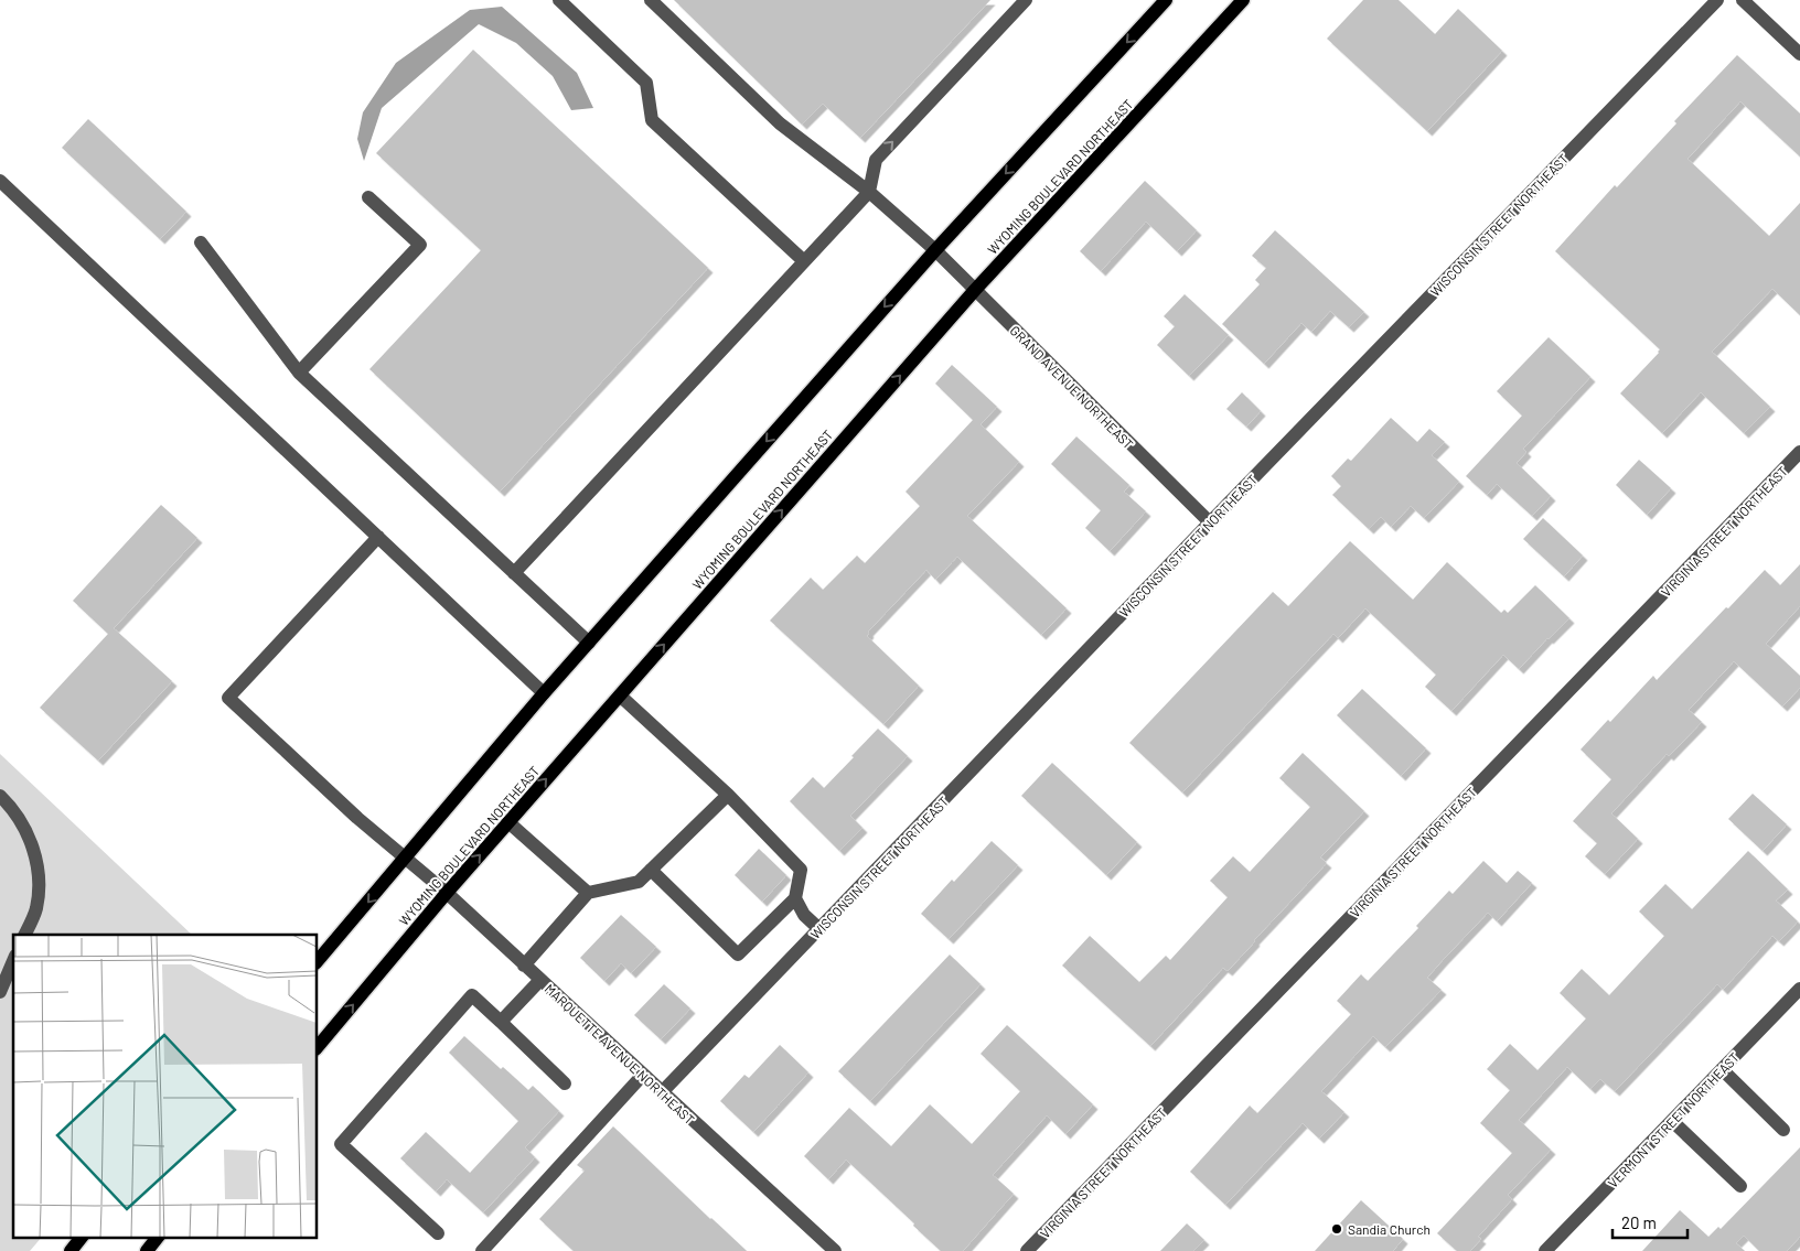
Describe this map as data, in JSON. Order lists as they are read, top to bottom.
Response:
{
  "streets": {
    "main road": ["WYOMING BOULEVARD NORTHEAST"],
    "street": [
      "WISCONSIN STREET NORTHEAST",
      "GRAND AVENUE NORTHEAST",
      "VIRGINIA STREET NORTHEAST",
      "MARQUETTE AVENUE NORTHEAST",
      "VERMONT STREET NORTHEAST"
    ]
  },
  "crossings": [
    ["WYOMING BOULEVARD NORTHEAST", "GRAND AVENUE NORTHEAST"],
    ["WYOMING BOULEVARD NORTHEAST", "MARQUETTE AVENUE NORTHEAST"],
    ["WISCONSIN STREET NORTHEAST", "GRAND AVENUE NORTHEAST"],
    ["WISCONSIN STREET NORTHEAST", "MARQUETTE AVENUE NORTHEAST"]
  ],
  "places": ["Sandia Church"],
  "scale_bar": "20 m"
}
